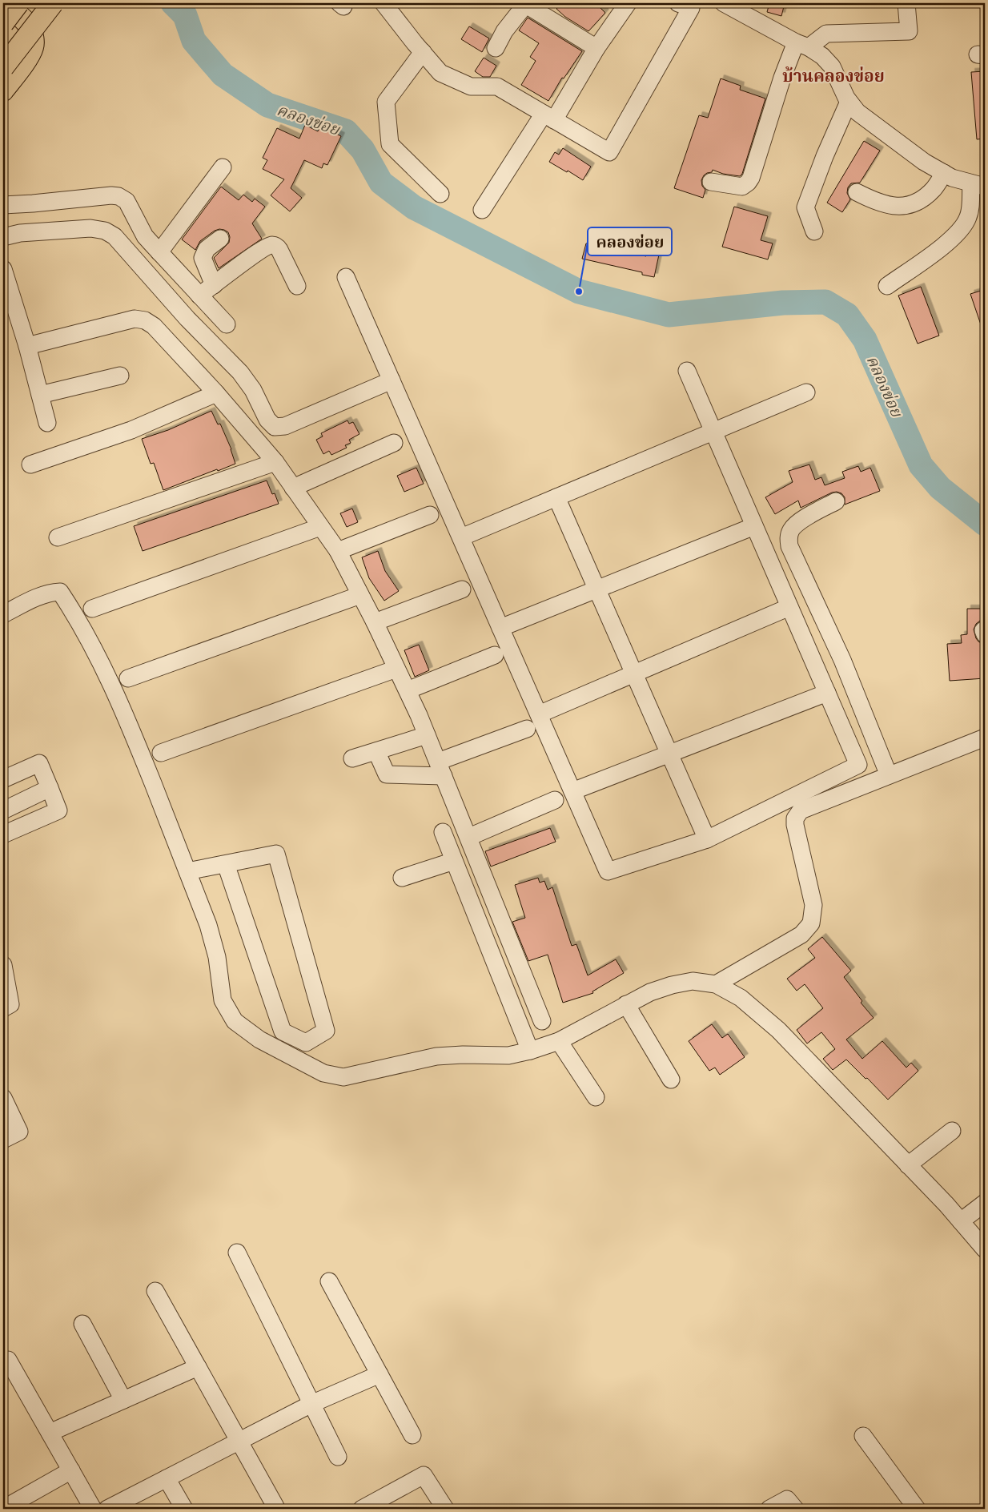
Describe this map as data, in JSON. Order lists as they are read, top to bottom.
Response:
{
  "districts": ["บ้านคลองข่อย"],
  "water": ["คลองข่อย"],
  "places": ["คลองข่อย"]
}
